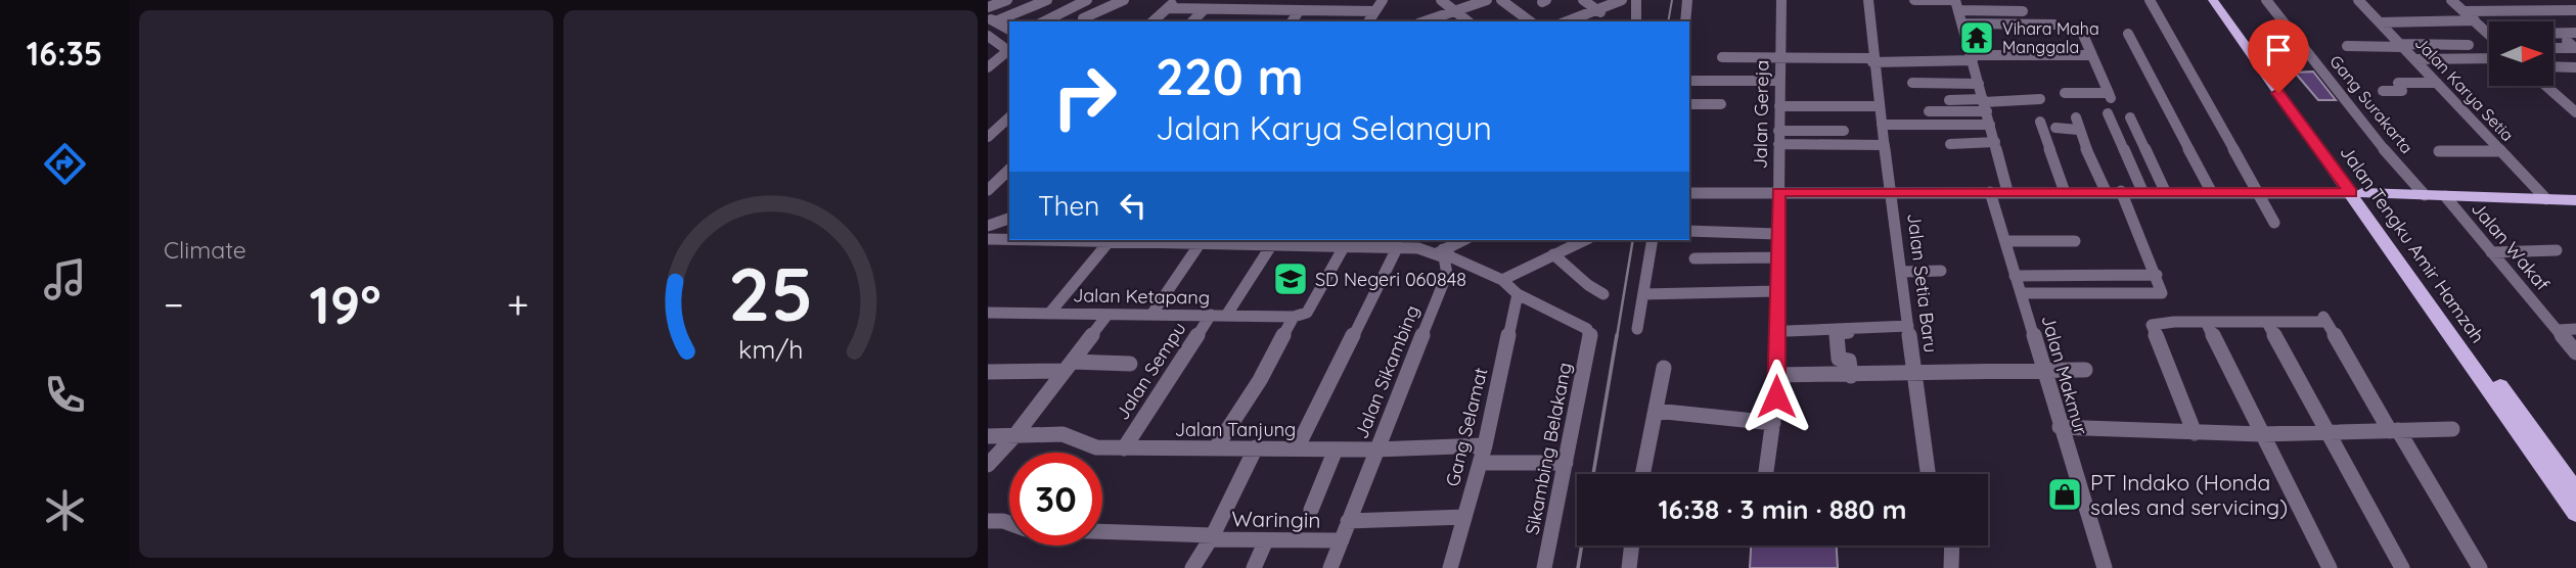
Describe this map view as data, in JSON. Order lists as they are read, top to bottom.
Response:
{
  "streets": {
    "main road": ["Jalan Tengku Amir Hamzah"],
    "street": [
      "Jalan Karya Setia",
      "Gang Surakarta",
      "Jalan Gereja",
      "Jalan Wakaf",
      "Jalan Setia Baru",
      "Jalan Ketapang",
      "Jalan Sempu",
      "Jalan Sikambing",
      "Jalan Makmur",
      "Gang Selamat",
      "Jalan Tanjung",
      "Sikambing Belakang",
      "Waringin"
    ]
  },
  "crossings": [
    ["Jalan Ketapang", "Jalan Sempu"],
    ["Jalan Sempu", "Jalan Tanjung"],
    ["Jalan Sikambing", "Jalan Tanjung"],
    ["Jalan Sikambing", "Waringin"],
    ["Gang Selamat", "Jalan Tanjung"]
  ],
  "places": {
    "temple": ["Vihara Maha Manggala"],
    "school or university": ["SD Negeri 060848"],
    "shop": ["PT Indako (Honda sales and servicing)"]
  },
  "north": "right",
  "page": {
    "tabs": "16:35",
    "tile": "Climate",
    "turn": ["220 m", "Jalan Karya Selangun"],
    "then": "Then",
    "heat": ["−", "19°", "+"],
    "limit": "30",
    "trip": "16:38 · 3 min · 880 m",
    "gauge": ["25", "km/h"]
  }
}
